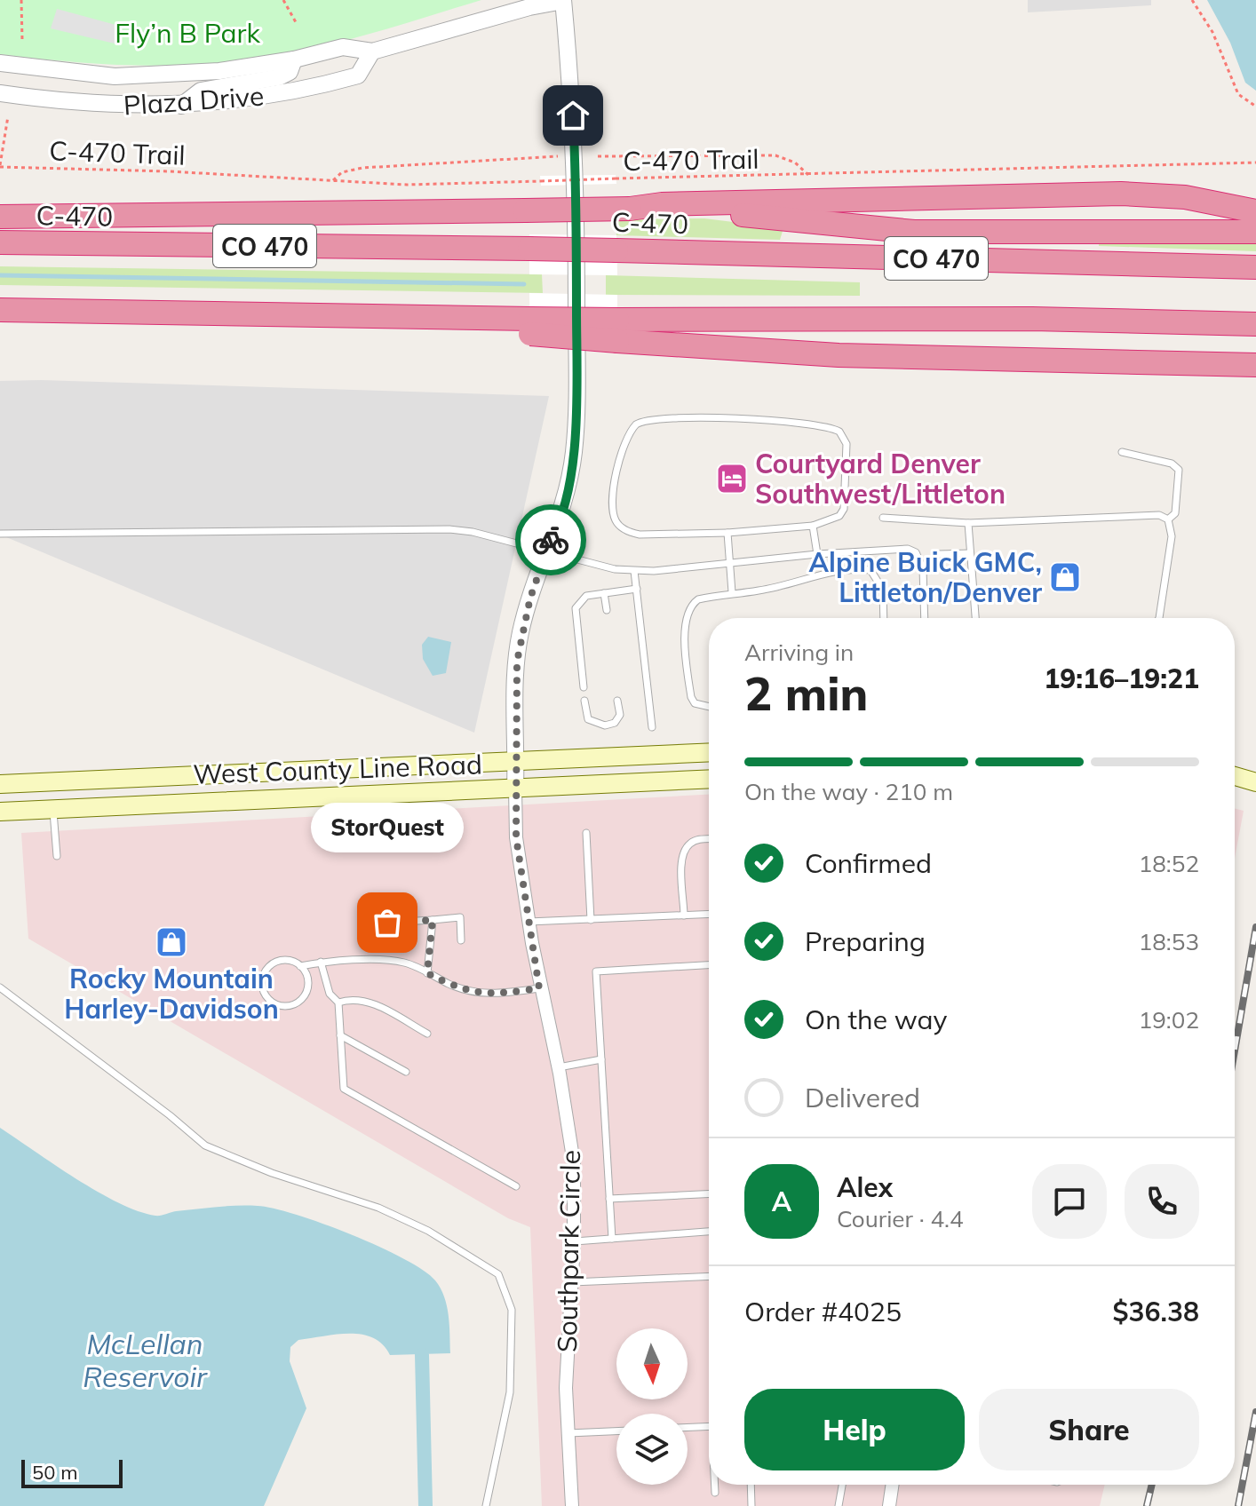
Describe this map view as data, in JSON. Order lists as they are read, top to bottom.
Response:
{
  "streets": {
    "highway": ["C-470", "CO 470"],
    "main road": ["West County Line Road"],
    "street": ["Plaza Drive", "Southpark Circle"],
    "path": ["C-470 Trail"]
  },
  "crossings": [
    ["West County Line Road", "Southpark Circle"]
  ],
  "water": ["McLellan Reservoir"],
  "parks": ["Fly’n B Park"],
  "places": {
    "hotel": ["Courtyard Denver Southwest/Littleton"],
    "shop": ["Alpine Buick GMC, Littleton/Denver", "Rocky Mountain Harley-Davidson"],
    "other": ["StorQuest"]
  },
  "scale_bar": "50 m",
  "north": "bottom",
  "page": {
    "heading": ["2 min", "Arriving in", "19:16–19:21"],
    "panel": [
      "Alex",
      "Courier · 4.4",
      "Order #4025",
      "$36.38"
    ],
    "bar": "On the way · 210 m",
    "bubble": "StorQuest",
    "list": [
      ["Confirmed", "18:52"],
      ["Preparing", "18:53"],
      ["On the way", "19:02"],
      "Delivered"
    ],
    "round": "A",
    "buttons": ["Help", "Share"],
    "scale": "50 m"
  }
}
